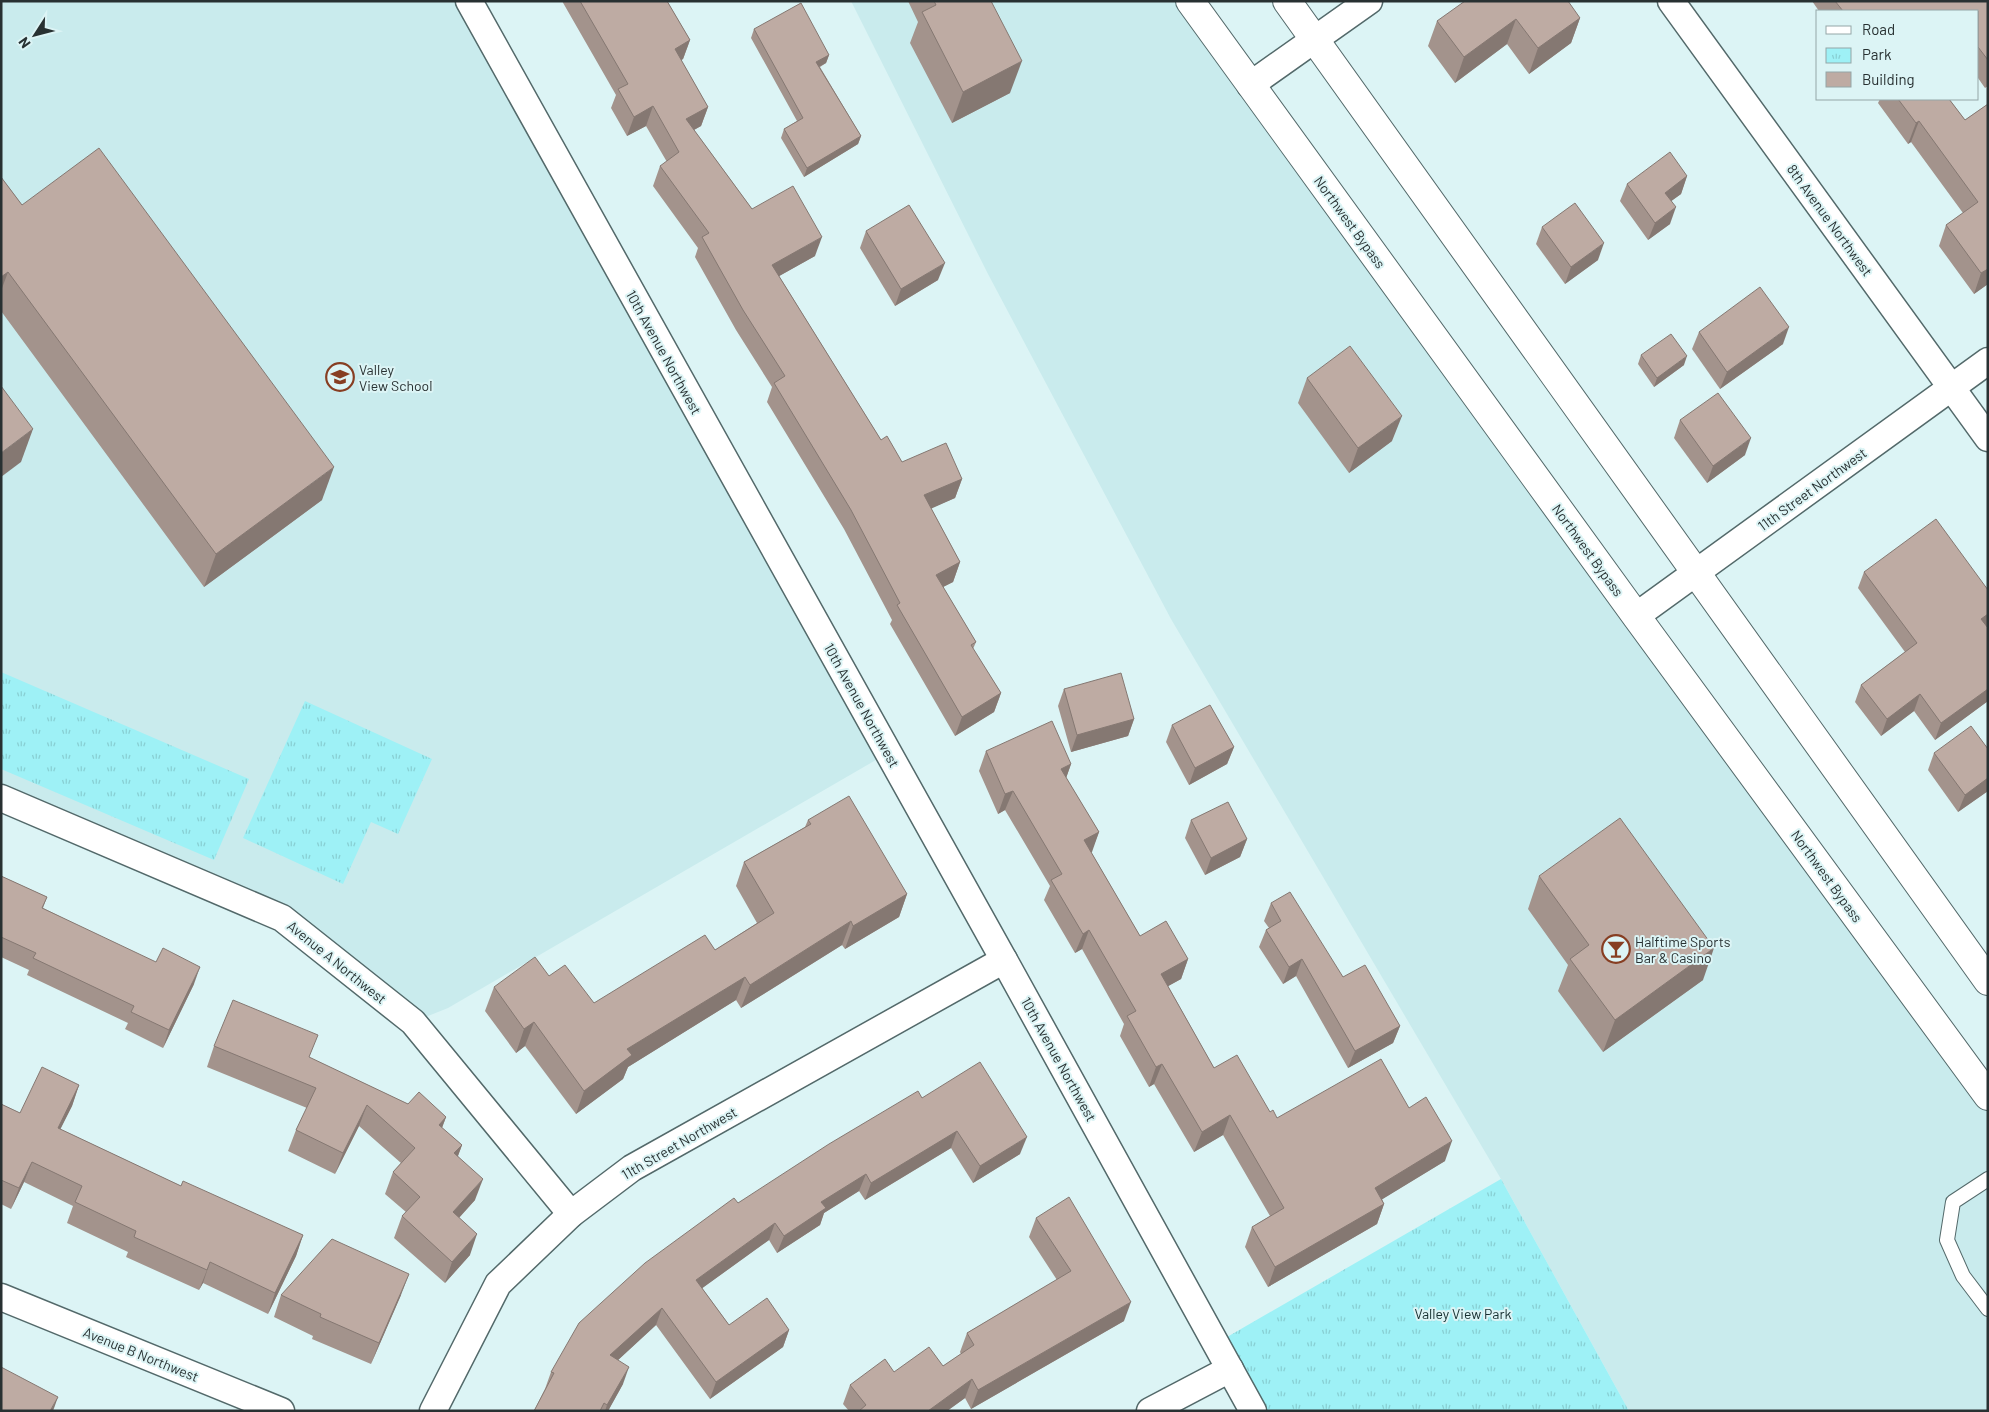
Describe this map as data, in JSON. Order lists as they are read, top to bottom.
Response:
{
  "streets": {
    "main road": ["Northwest Bypass"],
    "street": [
      "8th Avenue Northwest",
      "10th Avenue Northwest",
      "11th Street Northwest",
      "Avenue A Northwest",
      "Avenue B Northwest"
    ]
  },
  "crossings": [
    ["8th Avenue Northwest", "11th Street Northwest"],
    ["Northwest Bypass", "11th Street Northwest"],
    ["10th Avenue Northwest", "11th Street Northwest"],
    ["11th Street Northwest", "Avenue A Northwest"]
  ],
  "parks": ["Valley View Park"],
  "places": {
    "school or university": ["Valley View School"],
    "bar": ["Halftime Sports Bar & Casino"]
  },
  "legend": ["Road", "Park", "Building"],
  "north": "bottom left"
}
